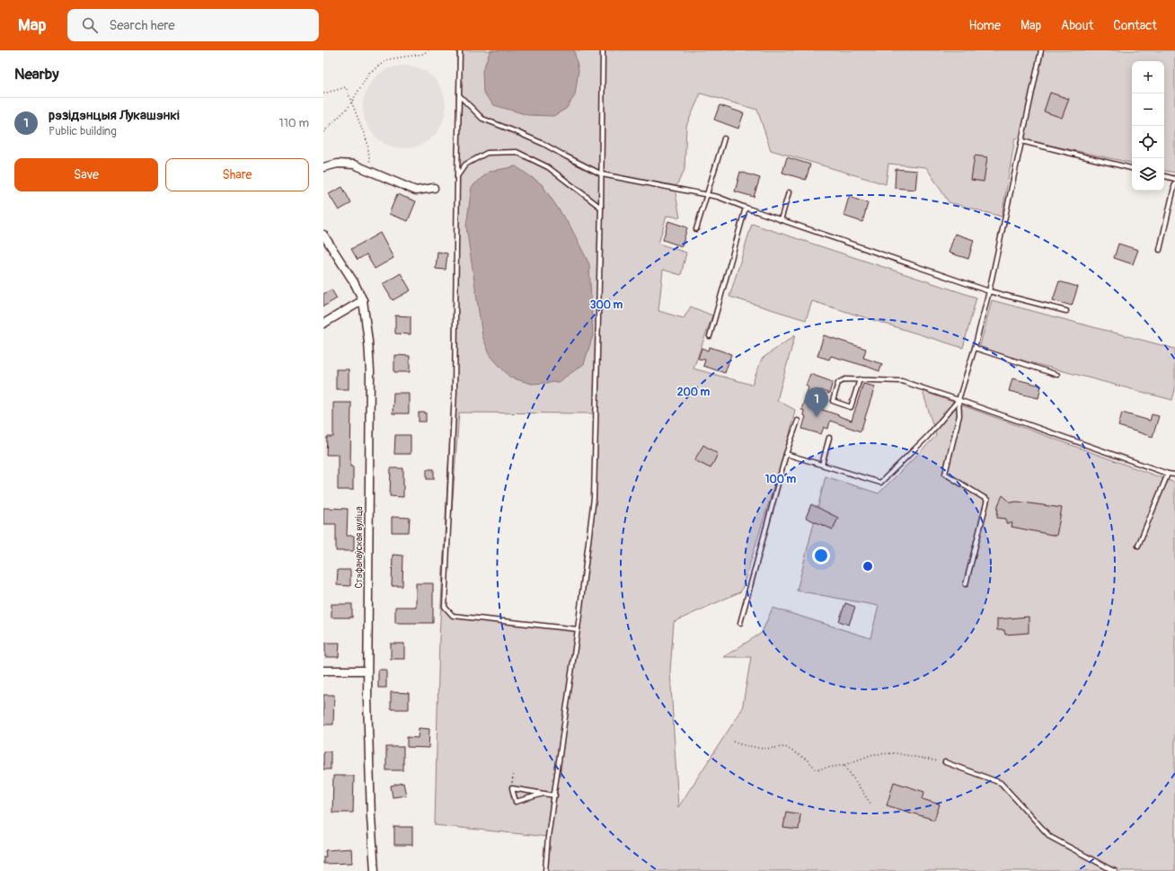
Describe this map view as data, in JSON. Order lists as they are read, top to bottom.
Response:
{
  "streets": {
    "street": ["Стэфанаўская вуліца"]
  },
  "page": {
    "header": "Map",
    "search": "Search here",
    "nav": [
      "Home",
      "Map",
      "About",
      "Contact"
    ],
    "heading": "Nearby",
    "map_buttons": ["+", "−"],
    "list": [
      {
        "mark": "1",
        "name": "рэзідэнцыя Лукашэнкі",
        "note": "Public building",
        "value": "110 m"
      }
    ],
    "buttons": ["Save", "Share"],
    "pins": "1"
  },
  "rings": ["300 m", "200 m", "100 m"]
}
